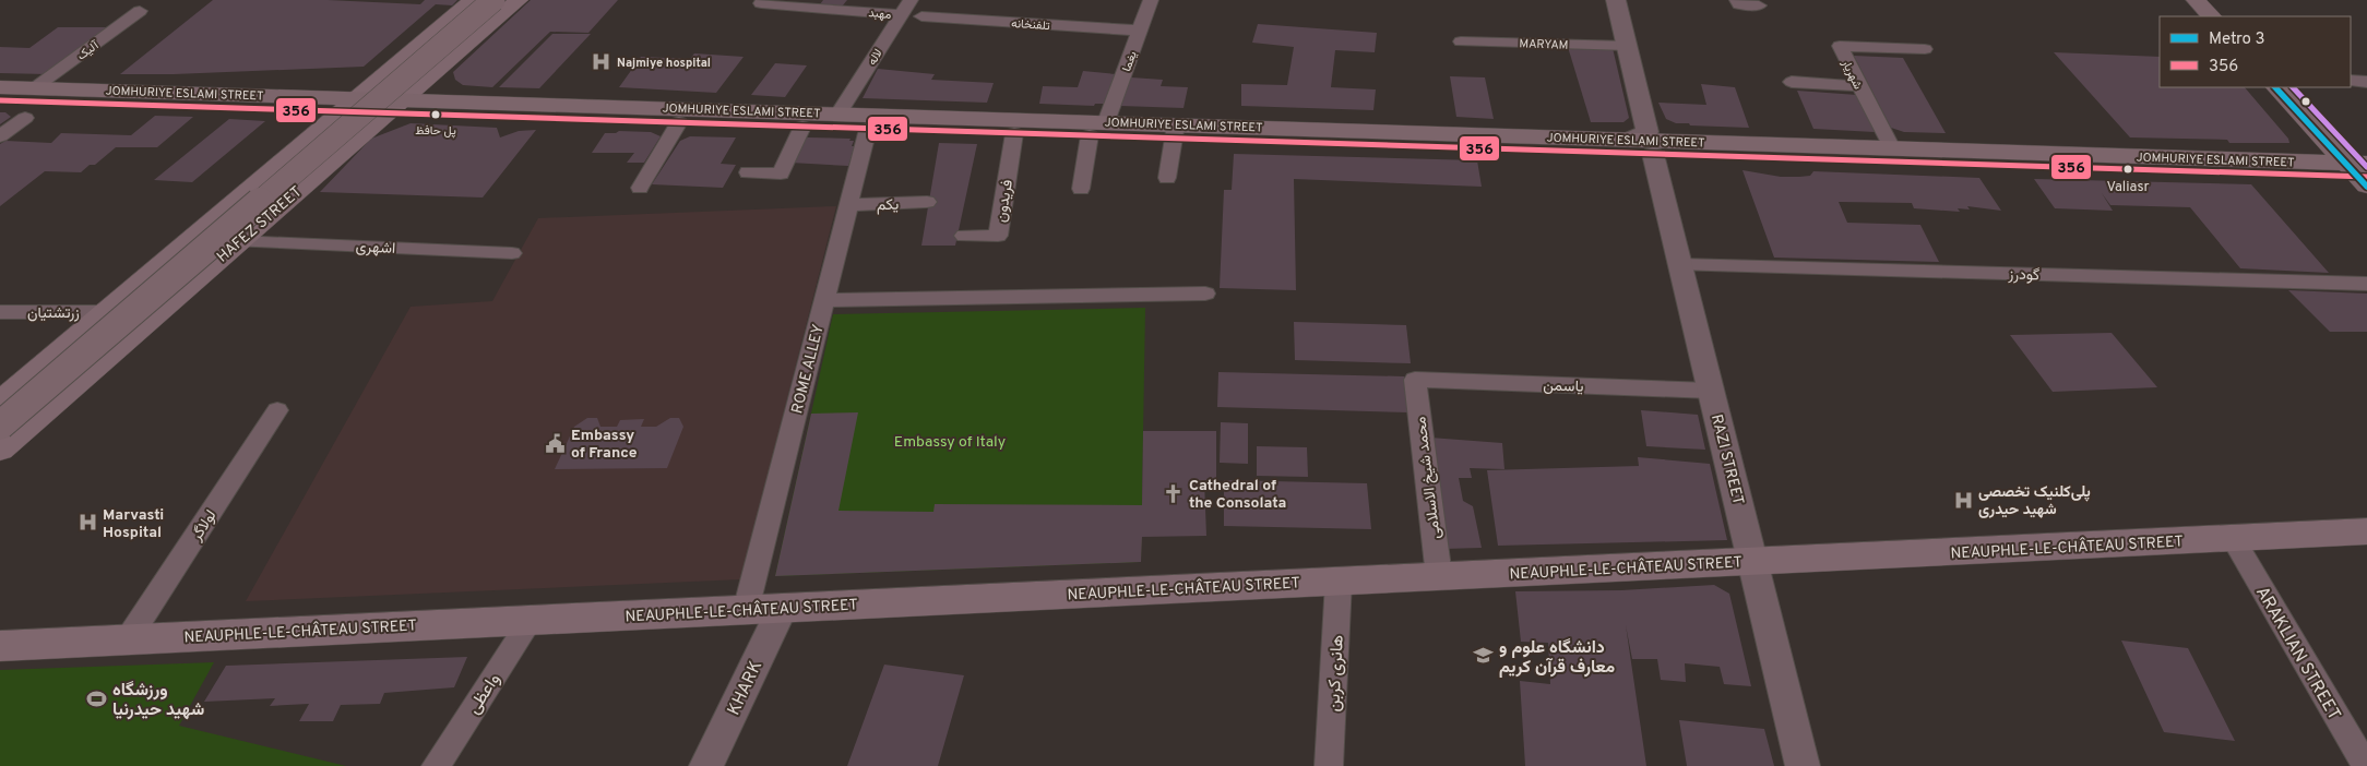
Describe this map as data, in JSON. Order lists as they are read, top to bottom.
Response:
{
  "streets": {
    "main road": ["JOMHURIYE ESLAMI STREET", "HAFEZ STREET", "NEAUPHLE-LE-CHÂTEAU STREET"],
    "street": [
      "مهبد",
      "تلفنخانه",
      "MARYAM",
      "آلیک",
      "لاله",
      "یغما",
      "شهریار",
      "فریدون",
      "یکم",
      "اشهری",
      "گودرز",
      "زرتشتیان",
      "ROME ALLEY",
      "یاسمن",
      "RAZI STREET",
      "محمد شیخ الاسلامی",
      "لولاگر",
      "ARAKLIAN STREET",
      "هانری کربن",
      "KHARK",
      "واعظی"
    ]
  },
  "crossings": [
    ["مهبد", "لاله"],
    ["تلفنخانه", "یغما"],
    ["آلیک", "JOMHURIYE ESLAMI STREET"],
    ["لاله", "JOMHURIYE ESLAMI STREET"],
    ["یغما", "JOMHURIYE ESLAMI STREET"],
    ["شهریار", "JOMHURIYE ESLAMI STREET"],
    ["JOMHURIYE ESLAMI STREET", "فریدون"],
    ["JOMHURIYE ESLAMI STREET", "HAFEZ STREET"],
    ["JOMHURIYE ESLAMI STREET", "ROME ALLEY"],
    ["JOMHURIYE ESLAMI STREET", "RAZI STREET"],
    ["یکم", "ROME ALLEY"],
    ["HAFEZ STREET", "اشهری"],
    ["HAFEZ STREET", "زرتشتیان"],
    ["گودرز", "RAZI STREET"],
    ["ROME ALLEY", "NEAUPHLE-LE-CHÂTEAU STREET"],
    ["یاسمن", "RAZI STREET"],
    ["یاسمن", "محمد شیخ الاسلامی"],
    ["RAZI STREET", "NEAUPHLE-LE-CHÂTEAU STREET"],
    ["محمد شیخ الاسلامی", "NEAUPHLE-LE-CHÂTEAU STREET"],
    ["لولاگر", "NEAUPHLE-LE-CHÂTEAU STREET"],
    ["NEAUPHLE-LE-CHÂTEAU STREET", "ARAKLIAN STREET"],
    ["NEAUPHLE-LE-CHÂTEAU STREET", "هانری کربن"],
    ["NEAUPHLE-LE-CHÂTEAU STREET", "KHARK"],
    ["NEAUPHLE-LE-CHÂTEAU STREET", "واعظی"]
  ],
  "parks": ["Embassy of Italy"],
  "places": {
    "hospital": ["Najmiye hospital", "پلی‌کلنیک تخصصی شهید حیدری", "Marvasti Hospital"],
    "other": ["پل حافظ", "Valiasr"],
    "public building": ["Embassy of France"],
    "church": ["Cathedral of the Consolata"],
    "school or university": ["دانشگاه علوم و معارف قرآن کریم"],
    "sports": ["ورزشگاه شهید حیدرنیا"]
  },
  "lines": ["metro line 3", "transit line 356"],
  "legend": ["Metro 3", "356"]
}
